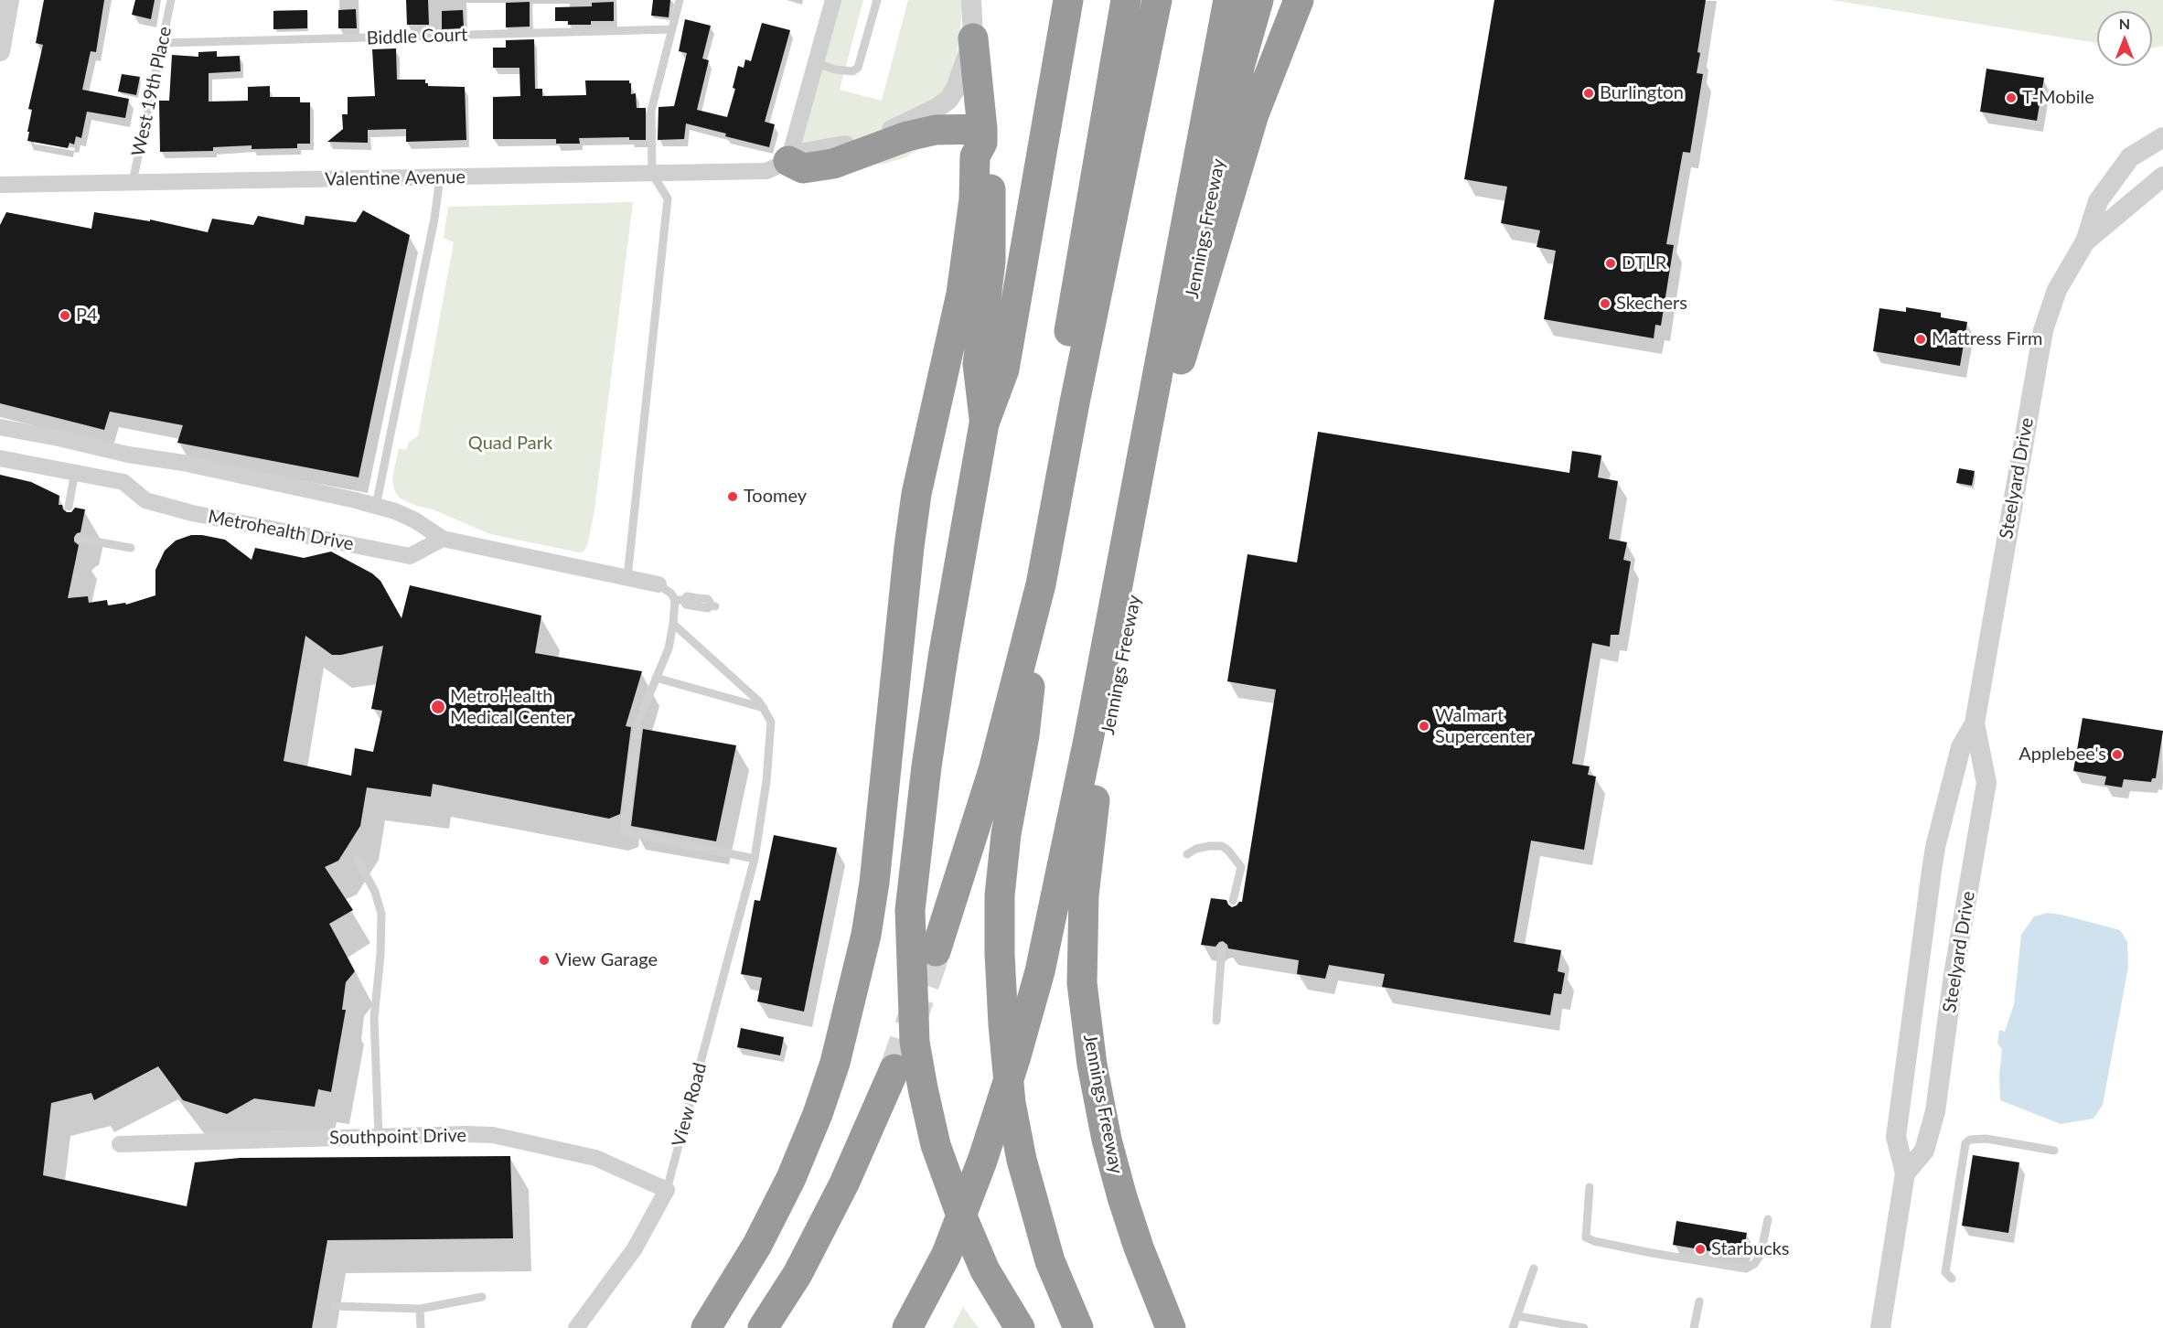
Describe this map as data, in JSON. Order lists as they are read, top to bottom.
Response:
{
  "streets": {
    "highway": ["Jennings Freeway"],
    "street": [
      "Valentine Avenue",
      "Steelyard Drive",
      "Metrohealth Drive",
      "View Road",
      "Southpoint Drive"
    ],
    "lane": ["Biddle Court", "West 19th Place"]
  },
  "crossings": [
    ["Biddle Court", "West 19th Place"],
    ["West 19th Place", "Valentine Avenue"],
    ["View Road", "Southpoint Drive"]
  ],
  "parks": ["Quad Park"],
  "places": [
    "Burlington",
    "T-Mobile",
    "DTLR",
    "Skechers",
    "P4",
    "Mattress Firm",
    "Toomey",
    "MetroHealth Medical Center",
    "Walmart Supercenter",
    "Applebee's",
    "View Garage",
    "Starbucks"
  ],
  "north": "top"
}
